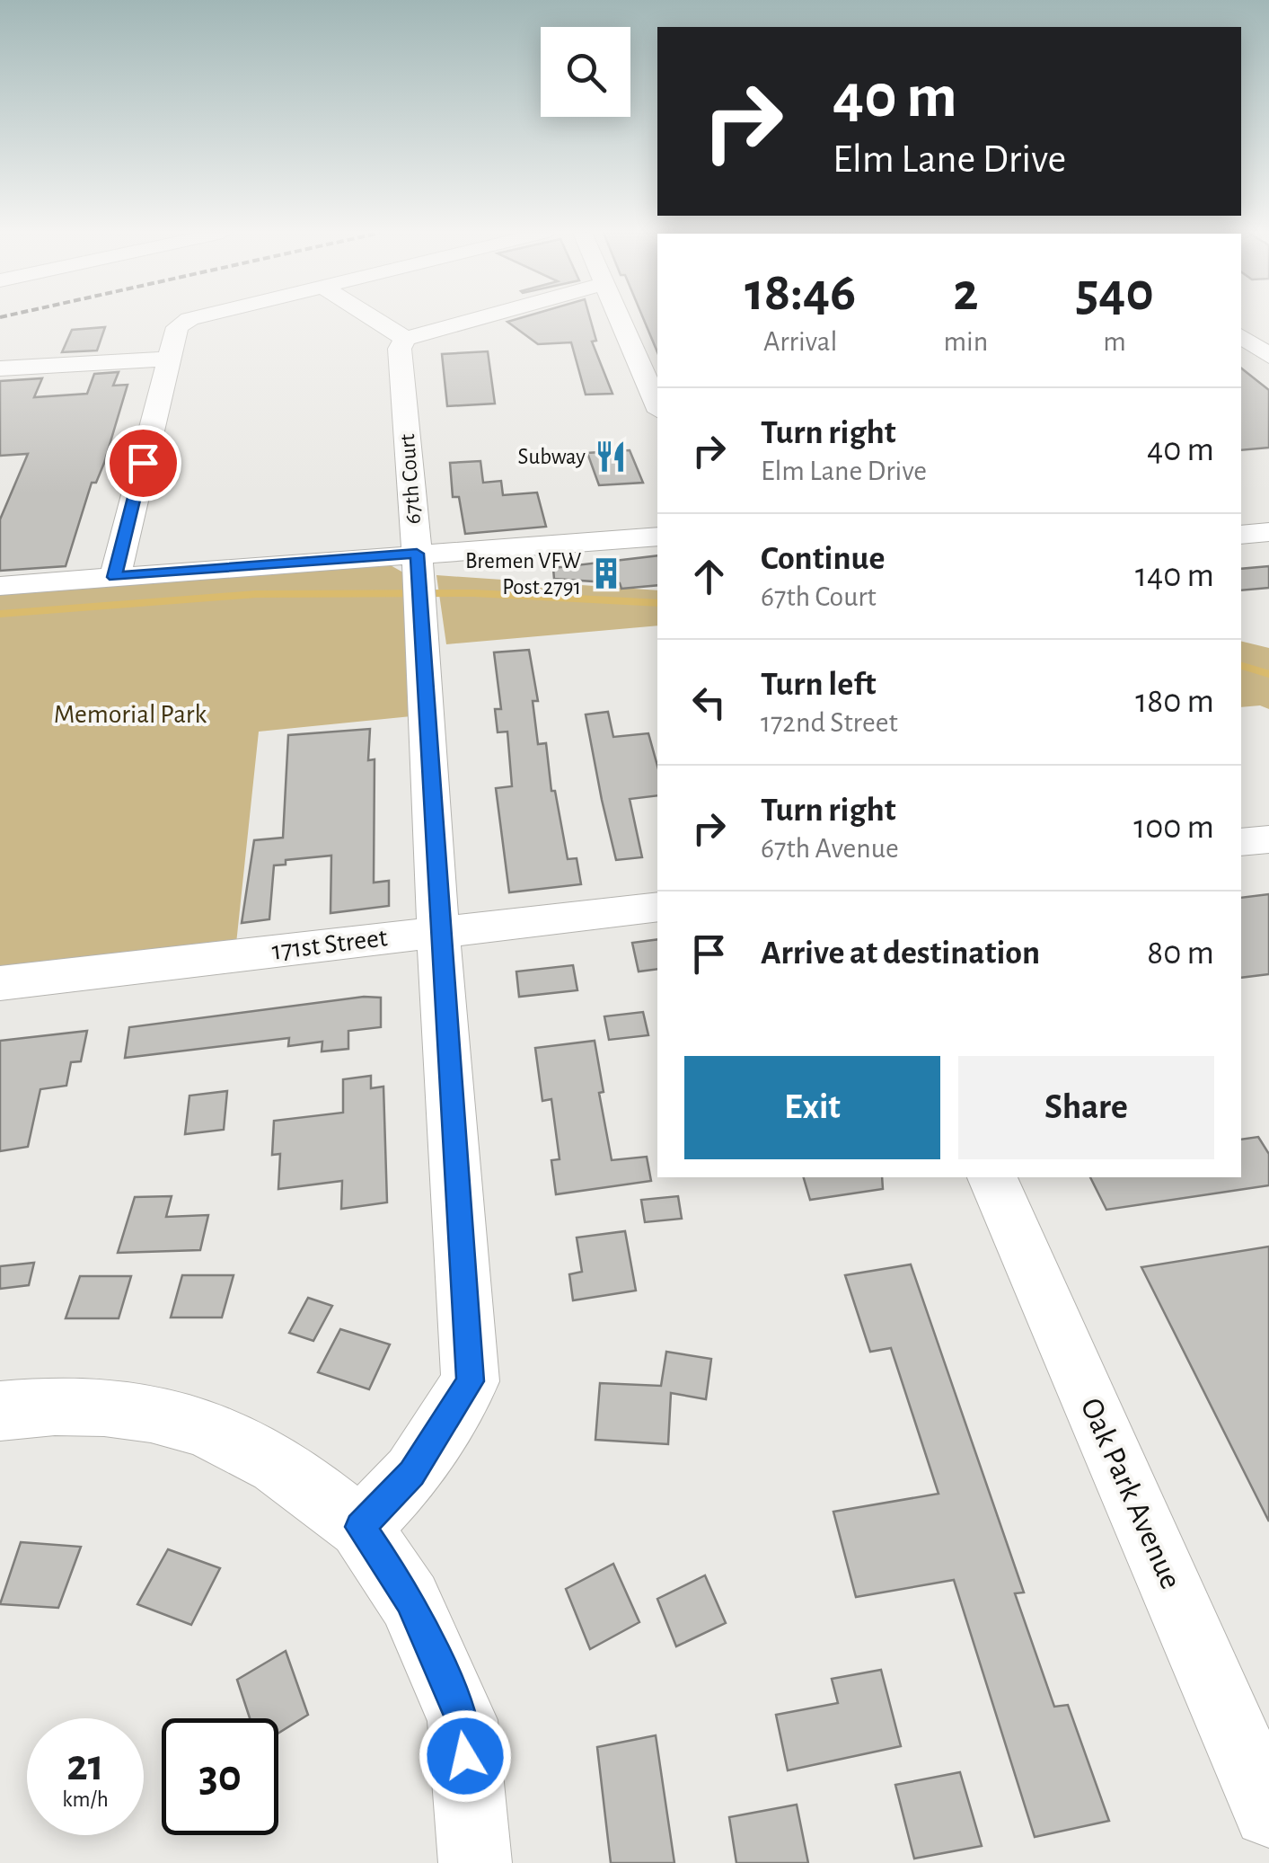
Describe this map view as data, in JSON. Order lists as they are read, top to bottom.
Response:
{
  "streets": {
    "street": ["67th Court", "171st Street", "Oak Park Avenue"]
  },
  "crossings": [
    ["67th Court", "171st Street"]
  ],
  "parks": ["Memorial Park"],
  "places": {
    "restaurant": ["Subway"],
    "building": ["Bremen VFW Post 2791"]
  },
  "page": {
    "turn": ["40 m", "Elm Lane Drive"],
    "eta": [
      "18:46",
      "Arrival",
      "2",
      "min",
      "540",
      "m"
    ],
    "list": [
      {
        "name": "Turn right",
        "note": "Elm Lane Drive",
        "value": "40 m"
      },
      {
        "name": "Continue",
        "note": "67th Court",
        "value": "140 m"
      },
      {
        "name": "Turn left",
        "note": "172nd Street",
        "value": "180 m"
      },
      {
        "name": "Turn right",
        "note": "67th Avenue",
        "value": "100 m"
      },
      {
        "name": "Arrive at destination",
        "value": "80 m"
      }
    ],
    "buttons": ["Exit", "Share"],
    "speed": "21 km/h",
    "limit": "30"
  }
}
